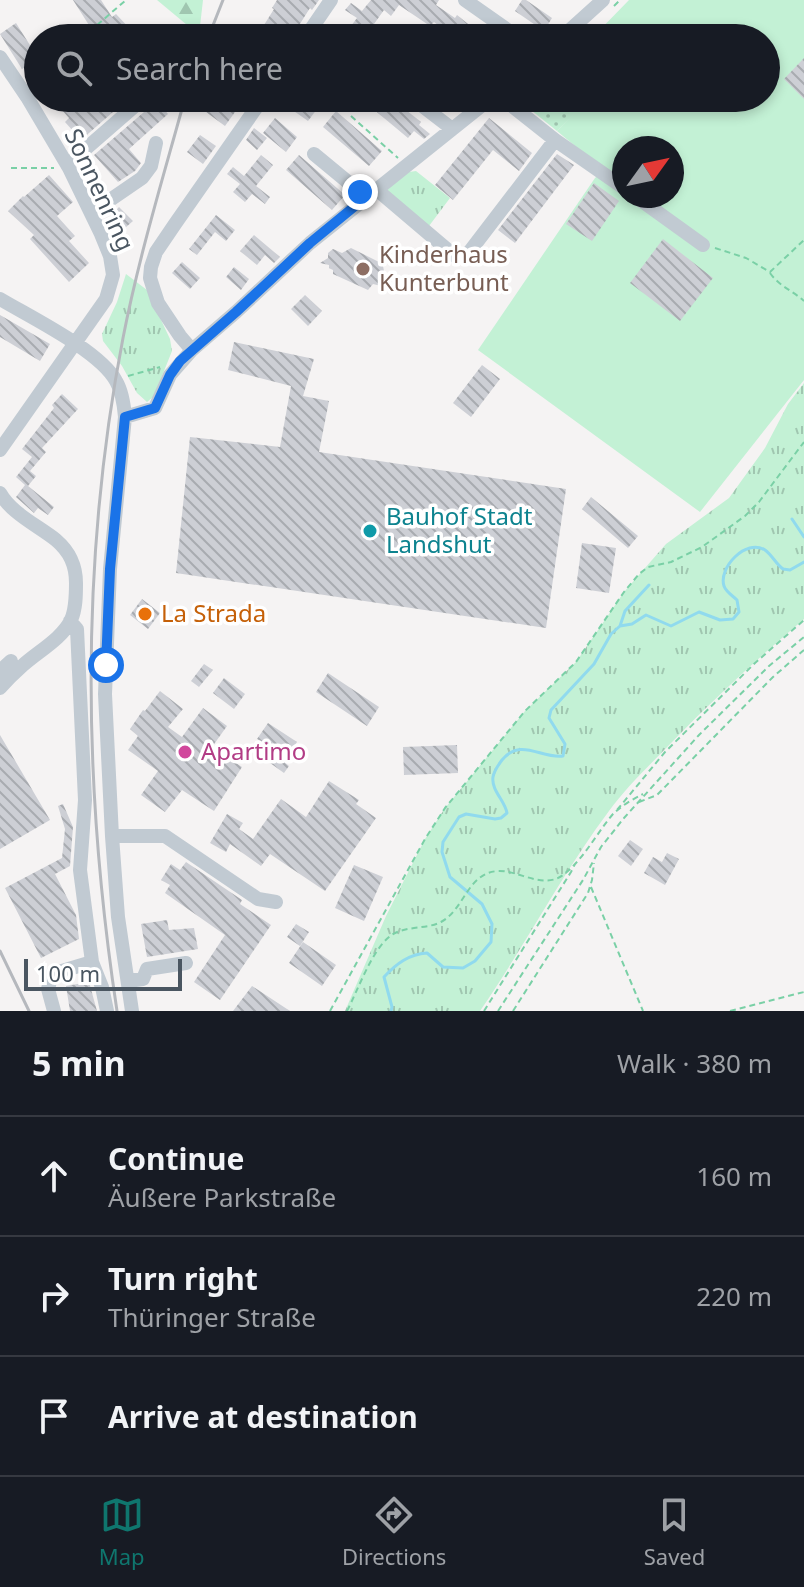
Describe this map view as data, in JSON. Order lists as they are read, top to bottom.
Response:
{
  "streets": {
    "street": ["Sonnenring"]
  },
  "places": [
    "Kinderhaus Kunterbunt",
    "Bauhof Stadt Landshut",
    "La Strada",
    "Apartimo"
  ],
  "scale_bar": "100 m",
  "north": "top right",
  "page": {
    "search": "Search here",
    "scale": "100 m",
    "heading": ["5 min", "Walk · 380 m"],
    "list": [
      ["Continue", "Äußere Parkstraße", "160 m"],
      ["Turn right", "Thüringer Straße", "220 m"],
      "Arrive at destination"
    ],
    "nav": ["Map", "Directions", "Saved"]
  }
}
